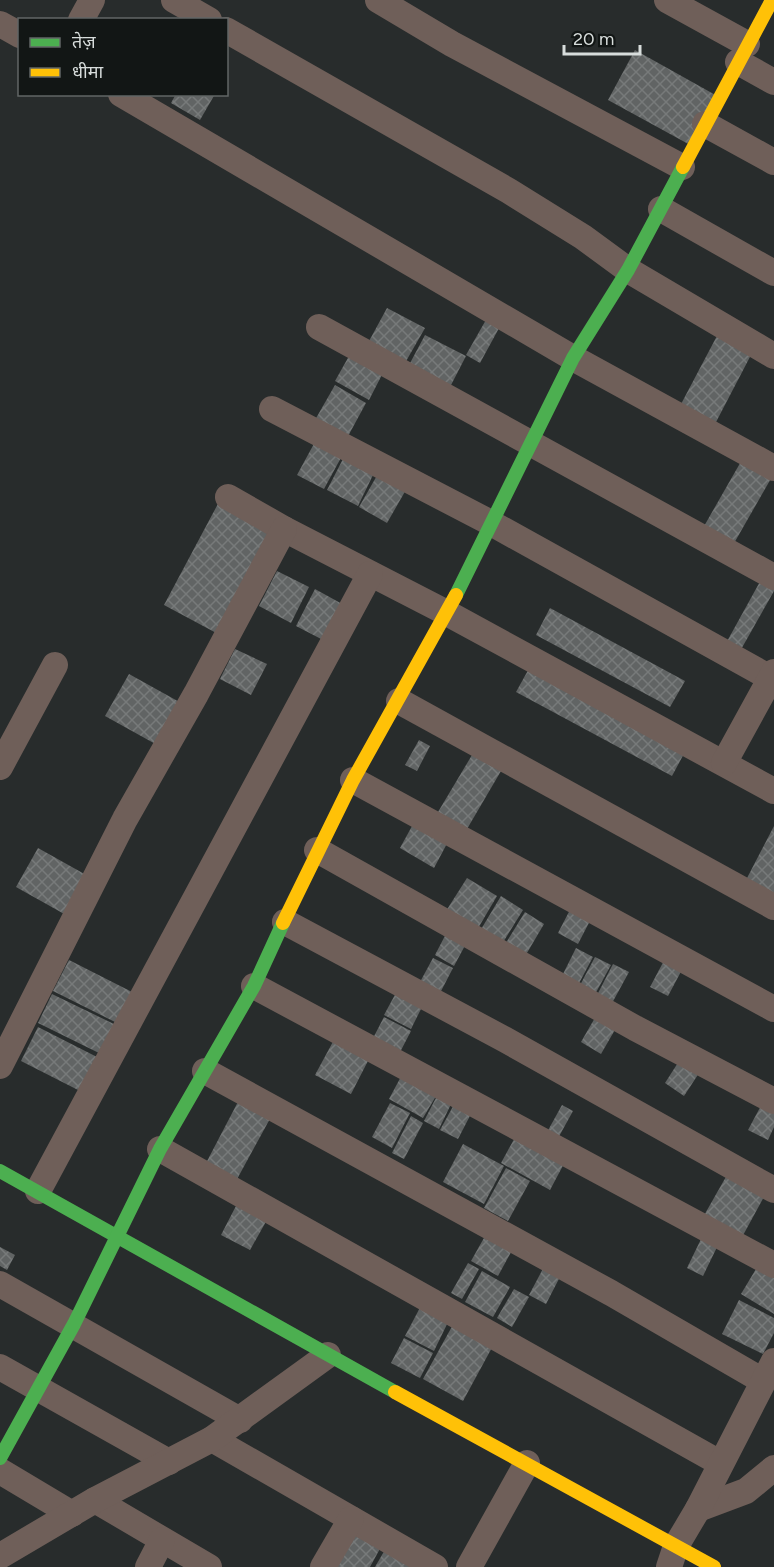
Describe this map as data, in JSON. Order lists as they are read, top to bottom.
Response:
{
  "legend": ["तेज़", "धीमा"],
  "scale_bar": "20 m"
}
